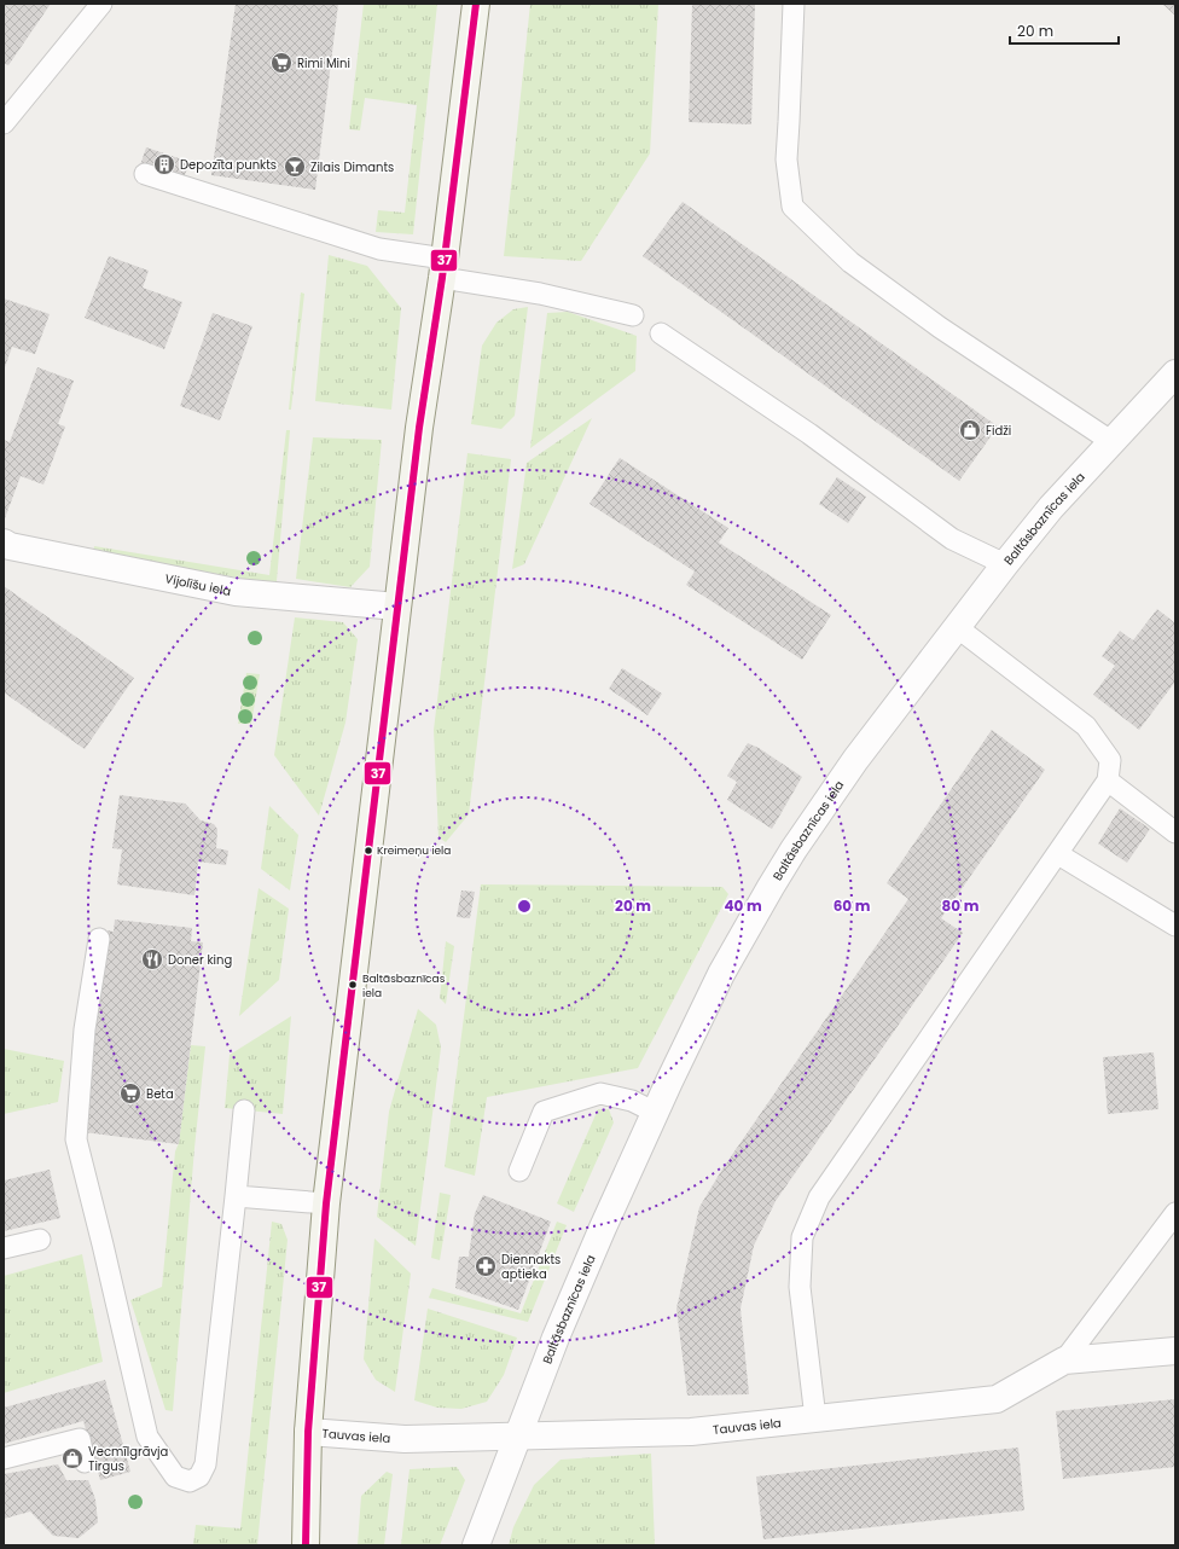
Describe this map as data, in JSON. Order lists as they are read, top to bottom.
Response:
{
  "streets": {
    "street": ["Baltāsbaznīcas iela", "Vijolīšu iela", "Tauvas iela"]
  },
  "crossings": [
    ["Baltāsbaznīcas iela", "Tauvas iela"]
  ],
  "places": {
    "supermarket": ["Rimi Mini", "Beta"],
    "building": ["Depozīta punkts"],
    "bar": ["Zilais Dimants"],
    "shop": ["Fidži", "Vecmīlgrāvja Tirgus"],
    "other": ["Kreimeņu iela", "Baltāsbaznīcas iela"],
    "restaurant": ["Doner king"],
    "pharmacy": ["Diennakts aptieka"]
  },
  "lines": ["transit line 37"],
  "scale_bar": "20 m",
  "rings": [
    "20 m",
    "40 m",
    "60 m",
    "80 m"
  ]
}
